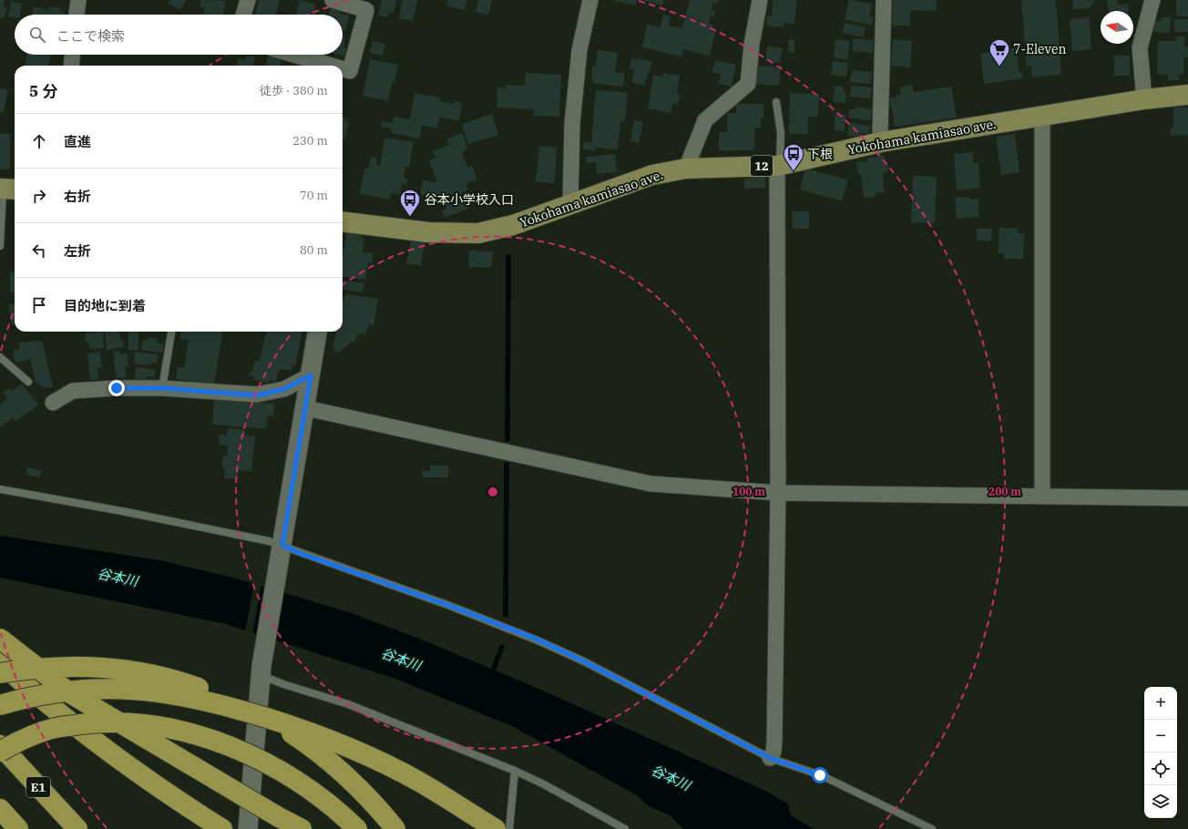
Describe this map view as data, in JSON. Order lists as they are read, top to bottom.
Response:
{
  "streets": {
    "highway": ["E1"],
    "main road": ["Yokohama kamiasao ave.", "12"]
  },
  "water": ["谷本川"],
  "places": {
    "supermarket": ["7-Eleven"],
    "bus stop": ["下根", "谷本小学校入口"]
  },
  "north": "left",
  "page": {
    "search": "ここで検索",
    "heading": ["5 分", "徒歩 · 380 m"],
    "list": [
      ["直進", "230 m"],
      ["右折", "70 m"],
      ["左折", "80 m"],
      "目的地に到着"
    ],
    "map_buttons": ["+", "−"]
  },
  "rings": ["100 m", "200 m"]
}
